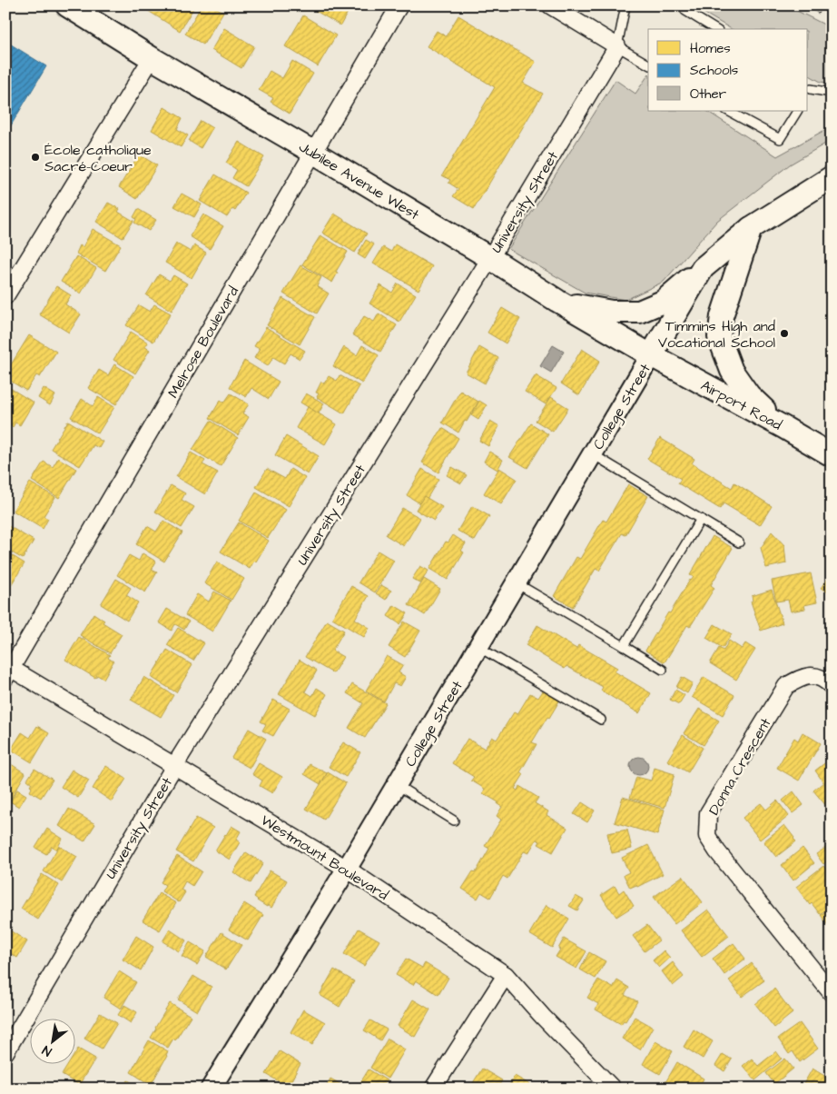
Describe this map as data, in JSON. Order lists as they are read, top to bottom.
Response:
{
  "streets": {
    "main road": ["Jubilee Avenue West", "Airport Road"],
    "street": [
      "University Street",
      "Melrose Boulevard",
      "College Street",
      "Donna Crescent",
      "Westmount Boulevard"
    ]
  },
  "crossings": [
    ["Jubilee Avenue West", "University Street"],
    ["Jubilee Avenue West", "Melrose Boulevard"],
    ["Jubilee Avenue West", "Airport Road"],
    ["Jubilee Avenue West", "College Street"],
    ["University Street", "Westmount Boulevard"],
    ["Melrose Boulevard", "Westmount Boulevard"],
    ["Airport Road", "College Street"],
    ["College Street", "Westmount Boulevard"]
  ],
  "places": ["École catholique Sacré-Coeur", "Timmins High and Vocational School"],
  "legend": ["Homes", "Schools", "Other"],
  "north": "bottom left"
}
